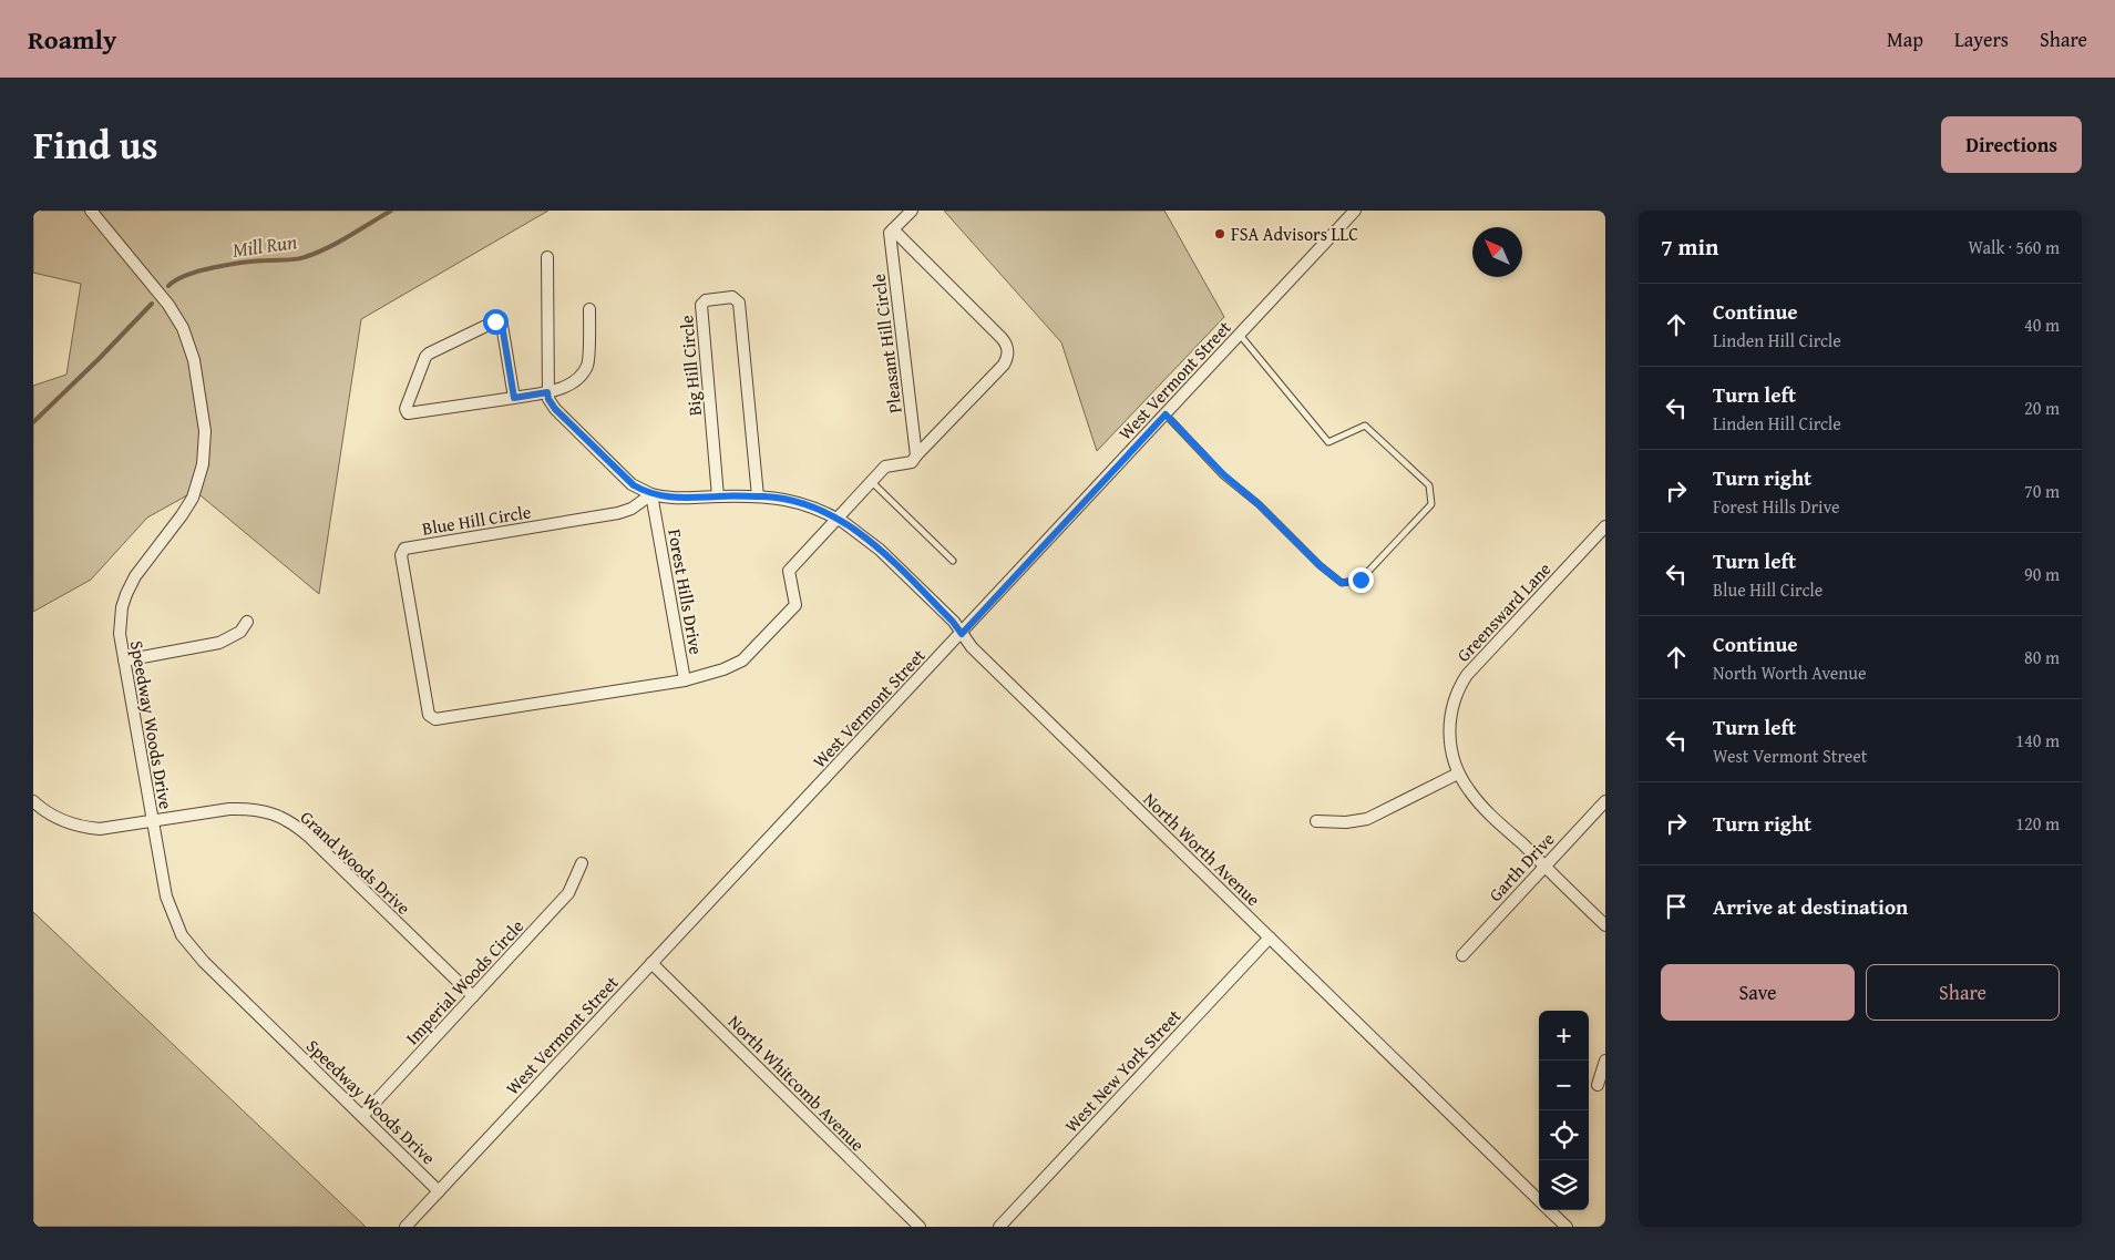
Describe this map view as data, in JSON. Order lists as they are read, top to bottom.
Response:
{
  "streets": {
    "street": [
      "Pleasant Hill Circle",
      "Big Hill Circle",
      "West Vermont Street",
      "Blue Hill Circle",
      "Forest Hills Drive",
      "Greensward Lane",
      "Speedway Woods Drive",
      "North Worth Avenue",
      "Grand Woods Drive",
      "Garth Drive",
      "Imperial Woods Circle",
      "West New York Street",
      "North Whitcomb Avenue"
    ]
  },
  "crossings": [
    ["West Vermont Street", "Speedway Woods Drive"],
    ["West Vermont Street", "North Worth Avenue"],
    ["West Vermont Street", "North Whitcomb Avenue"],
    ["Blue Hill Circle", "Forest Hills Drive"],
    ["Greensward Lane", "Garth Drive"],
    ["Speedway Woods Drive", "Grand Woods Drive"],
    ["Speedway Woods Drive", "Imperial Woods Circle"],
    ["North Worth Avenue", "West New York Street"],
    ["Grand Woods Drive", "Imperial Woods Circle"]
  ],
  "water": ["Mill Run"],
  "places": ["FSA Advisors LLC"],
  "north": "top left",
  "page": {
    "header": "Roamly",
    "nav": ["Map", "Layers", "Share"],
    "title": "Find us",
    "buttons": [
      "Directions",
      ["Save", "Share"]
    ],
    "heading": ["7 min", "Walk · 560 m"],
    "list": [
      ["Continue", "Linden Hill Circle", "40 m"],
      ["Turn left", "Linden Hill Circle", "20 m"],
      ["Turn right", "Forest Hills Drive", "70 m"],
      ["Turn left", "Blue Hill Circle", "90 m"],
      ["Continue", "North Worth Avenue", "80 m"],
      ["Turn left", "West Vermont Street", "140 m"],
      ["Turn right", "120 m"],
      "Arrive at destination"
    ],
    "map_buttons": ["+", "−"]
  }
}
